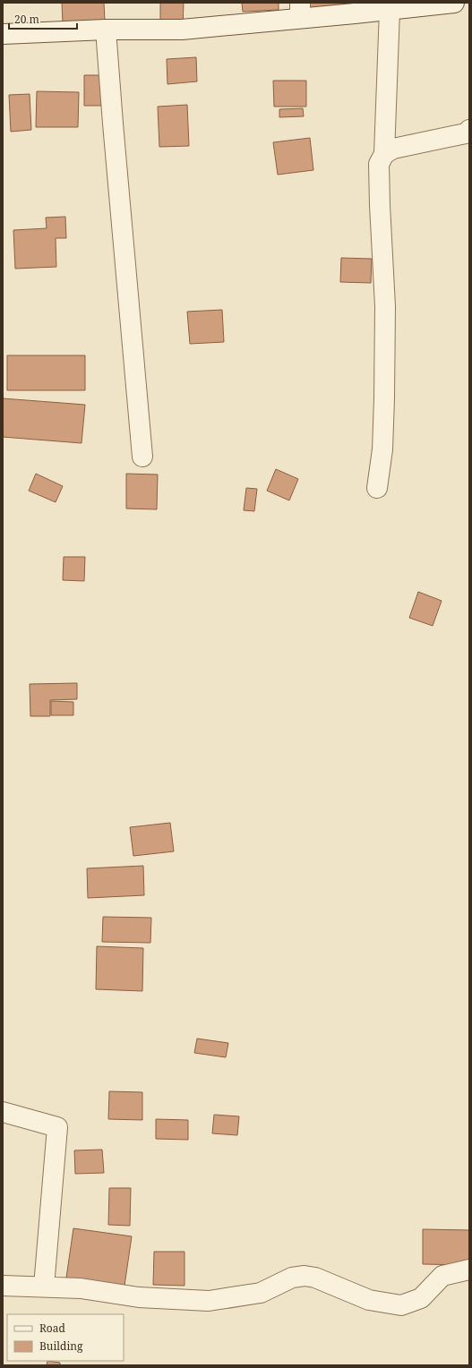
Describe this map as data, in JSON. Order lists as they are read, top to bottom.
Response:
{
  "legend": ["Road", "Building"],
  "scale_bar": "20 m"
}
